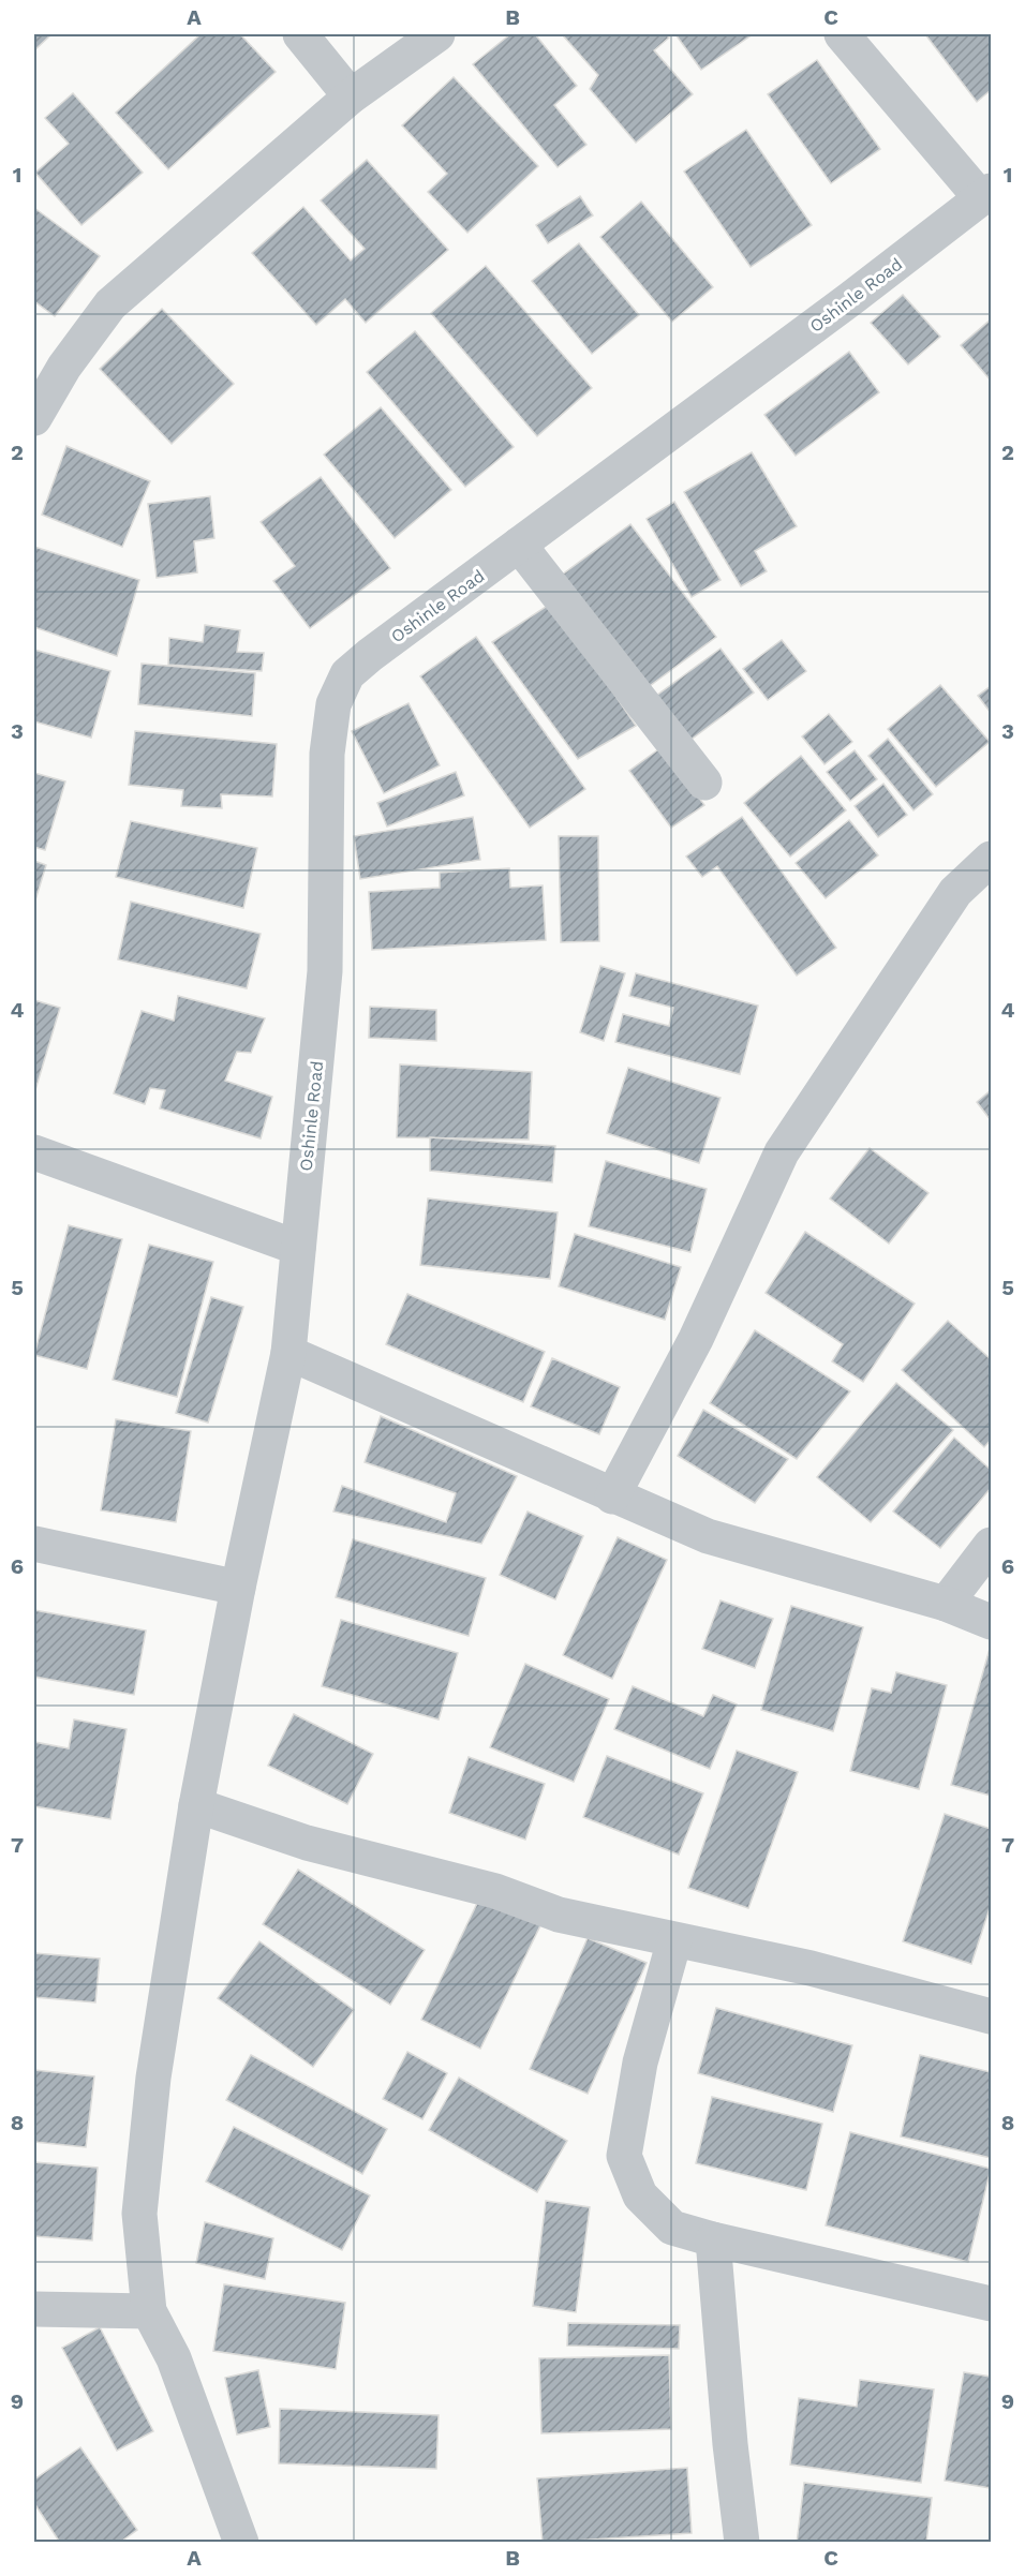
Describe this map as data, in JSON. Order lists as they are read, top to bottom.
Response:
{
  "streets": {
    "street": ["Oshinle Road"]
  },
  "grid": {
    "columns": ["A", "B", "C"],
    "rows": [
      "1",
      "2",
      "3",
      "4",
      "5",
      "6",
      "7",
      "8",
      "9"
    ]
  }
}
